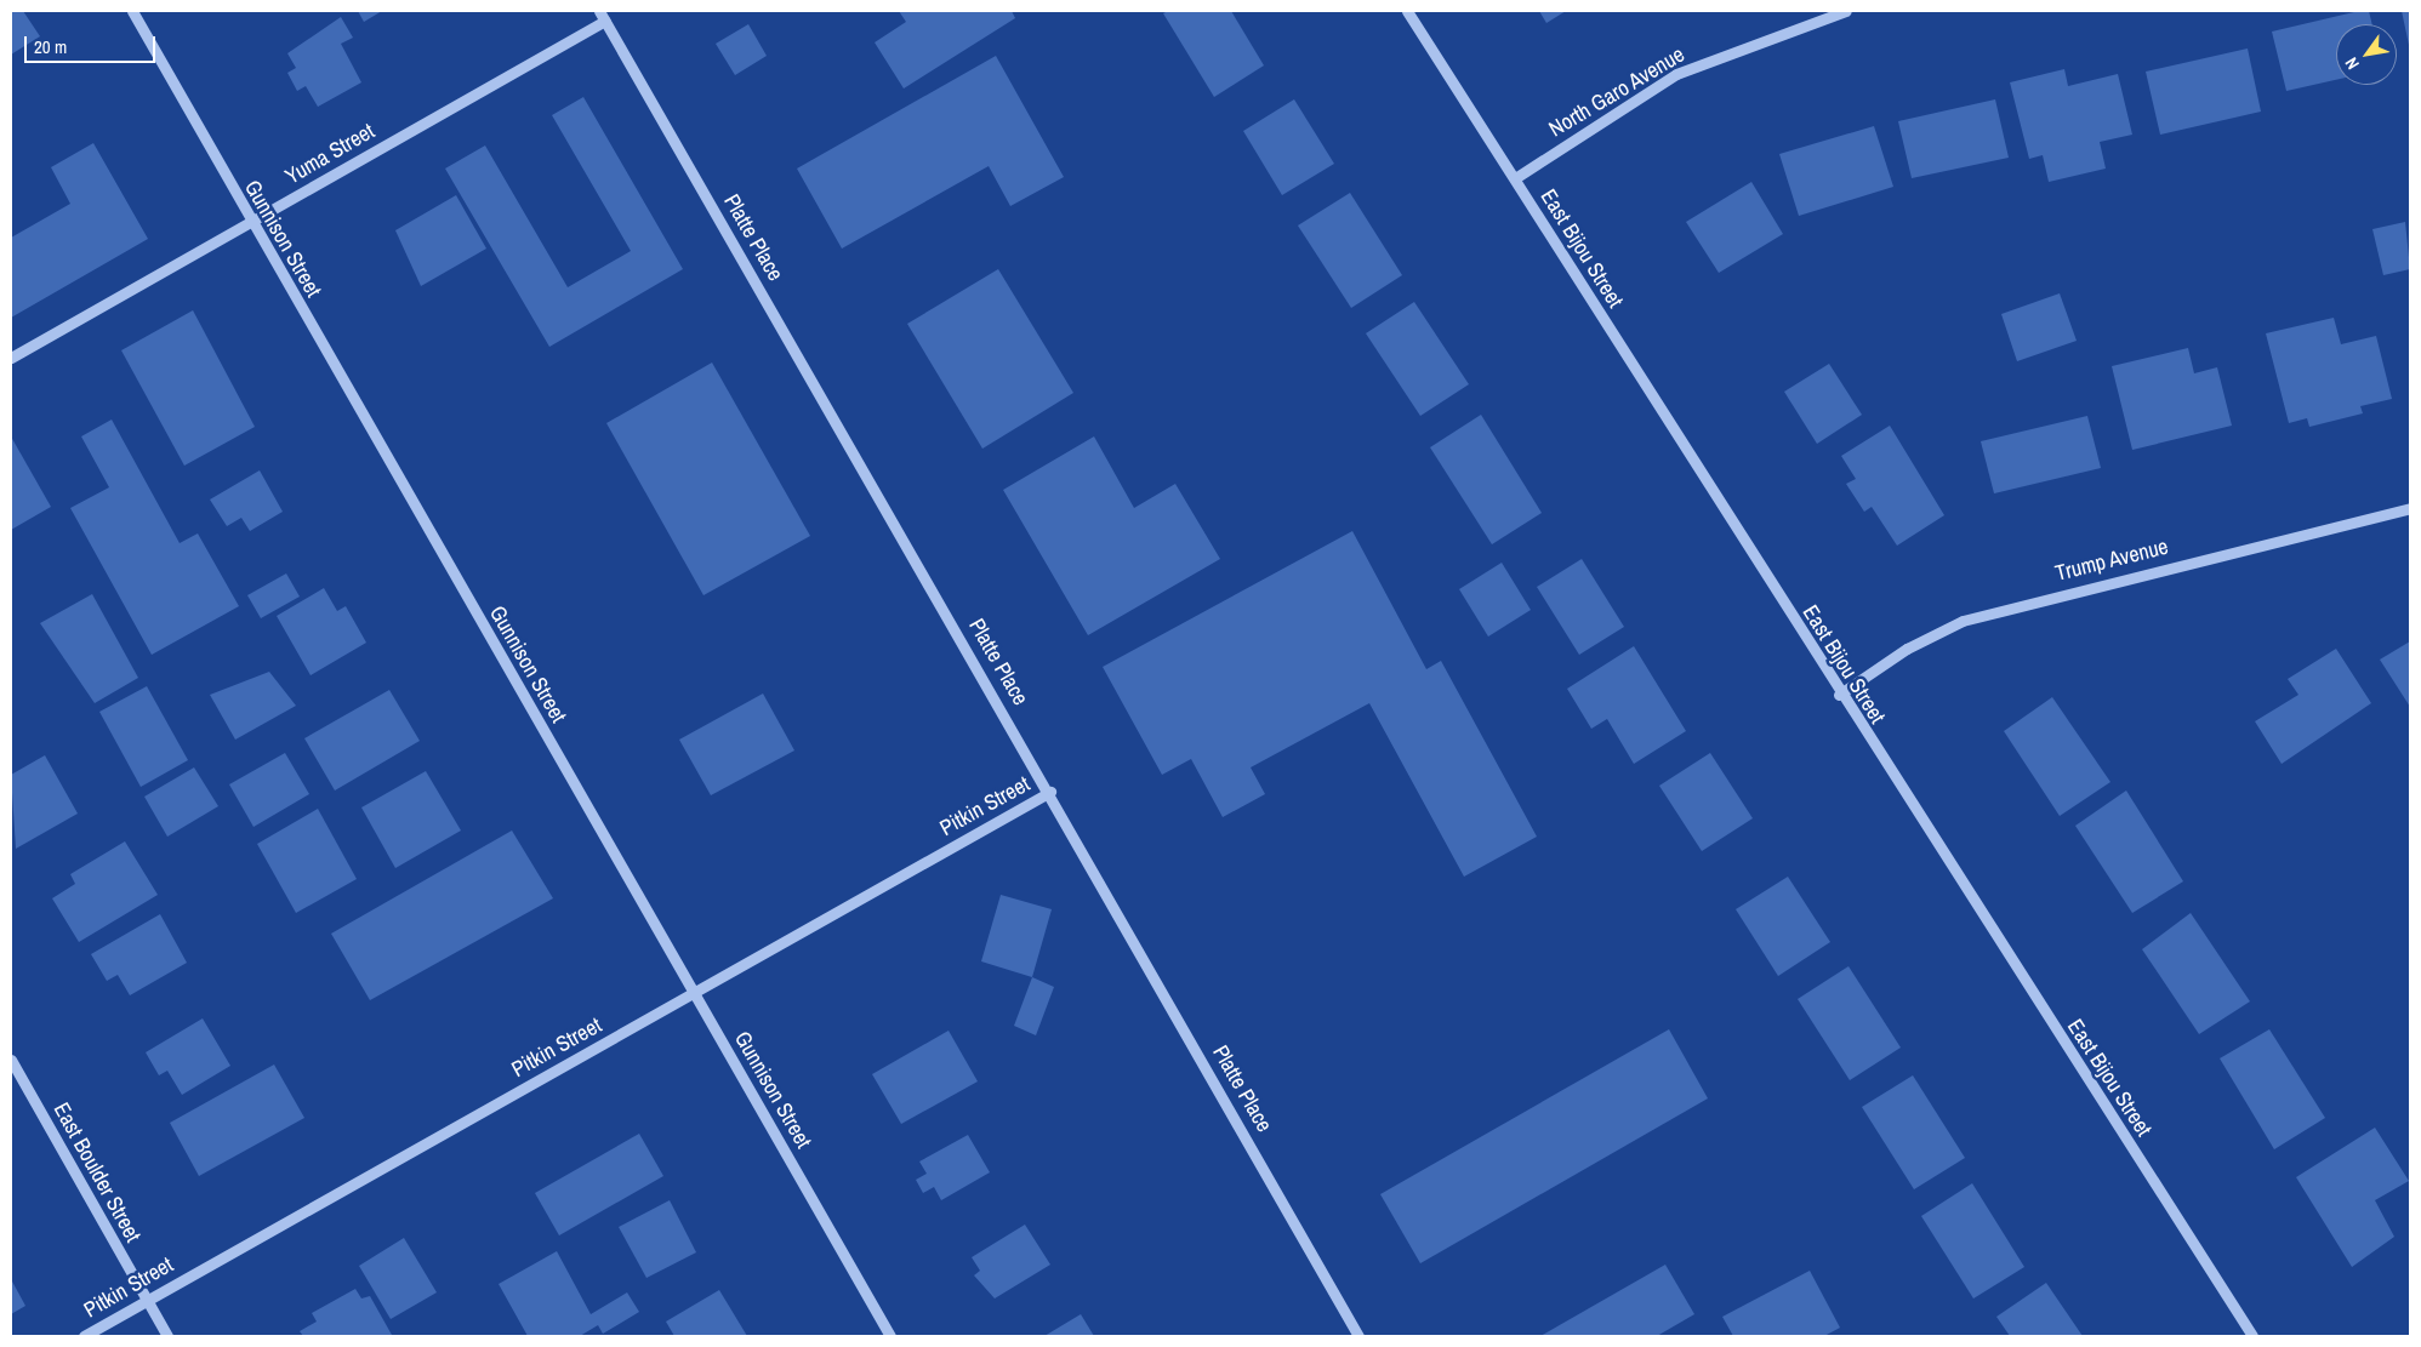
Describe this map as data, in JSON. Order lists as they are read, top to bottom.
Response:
{
  "streets": {
    "street": [
      "North Garo Avenue",
      "Yuma Street",
      "Platte Place",
      "Gunnison Street",
      "East Bijou Street",
      "Trump Avenue",
      "Pitkin Street",
      "East Boulder Street"
    ]
  },
  "crossings": [
    ["North Garo Avenue", "East Bijou Street"],
    ["Yuma Street", "Platte Place"],
    ["Yuma Street", "Gunnison Street"],
    ["Platte Place", "Pitkin Street"],
    ["Gunnison Street", "Pitkin Street"],
    ["East Bijou Street", "Trump Avenue"],
    ["Pitkin Street", "East Boulder Street"]
  ],
  "scale_bar": "20 m",
  "north": "bottom left"
}
